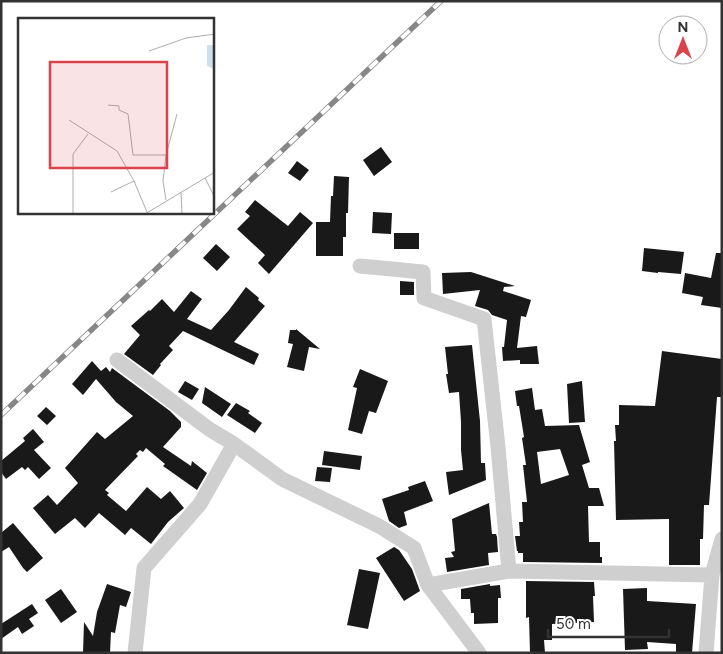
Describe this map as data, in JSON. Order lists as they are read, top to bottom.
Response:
{
  "scale_bar": "50 m",
  "north": "top"
}
